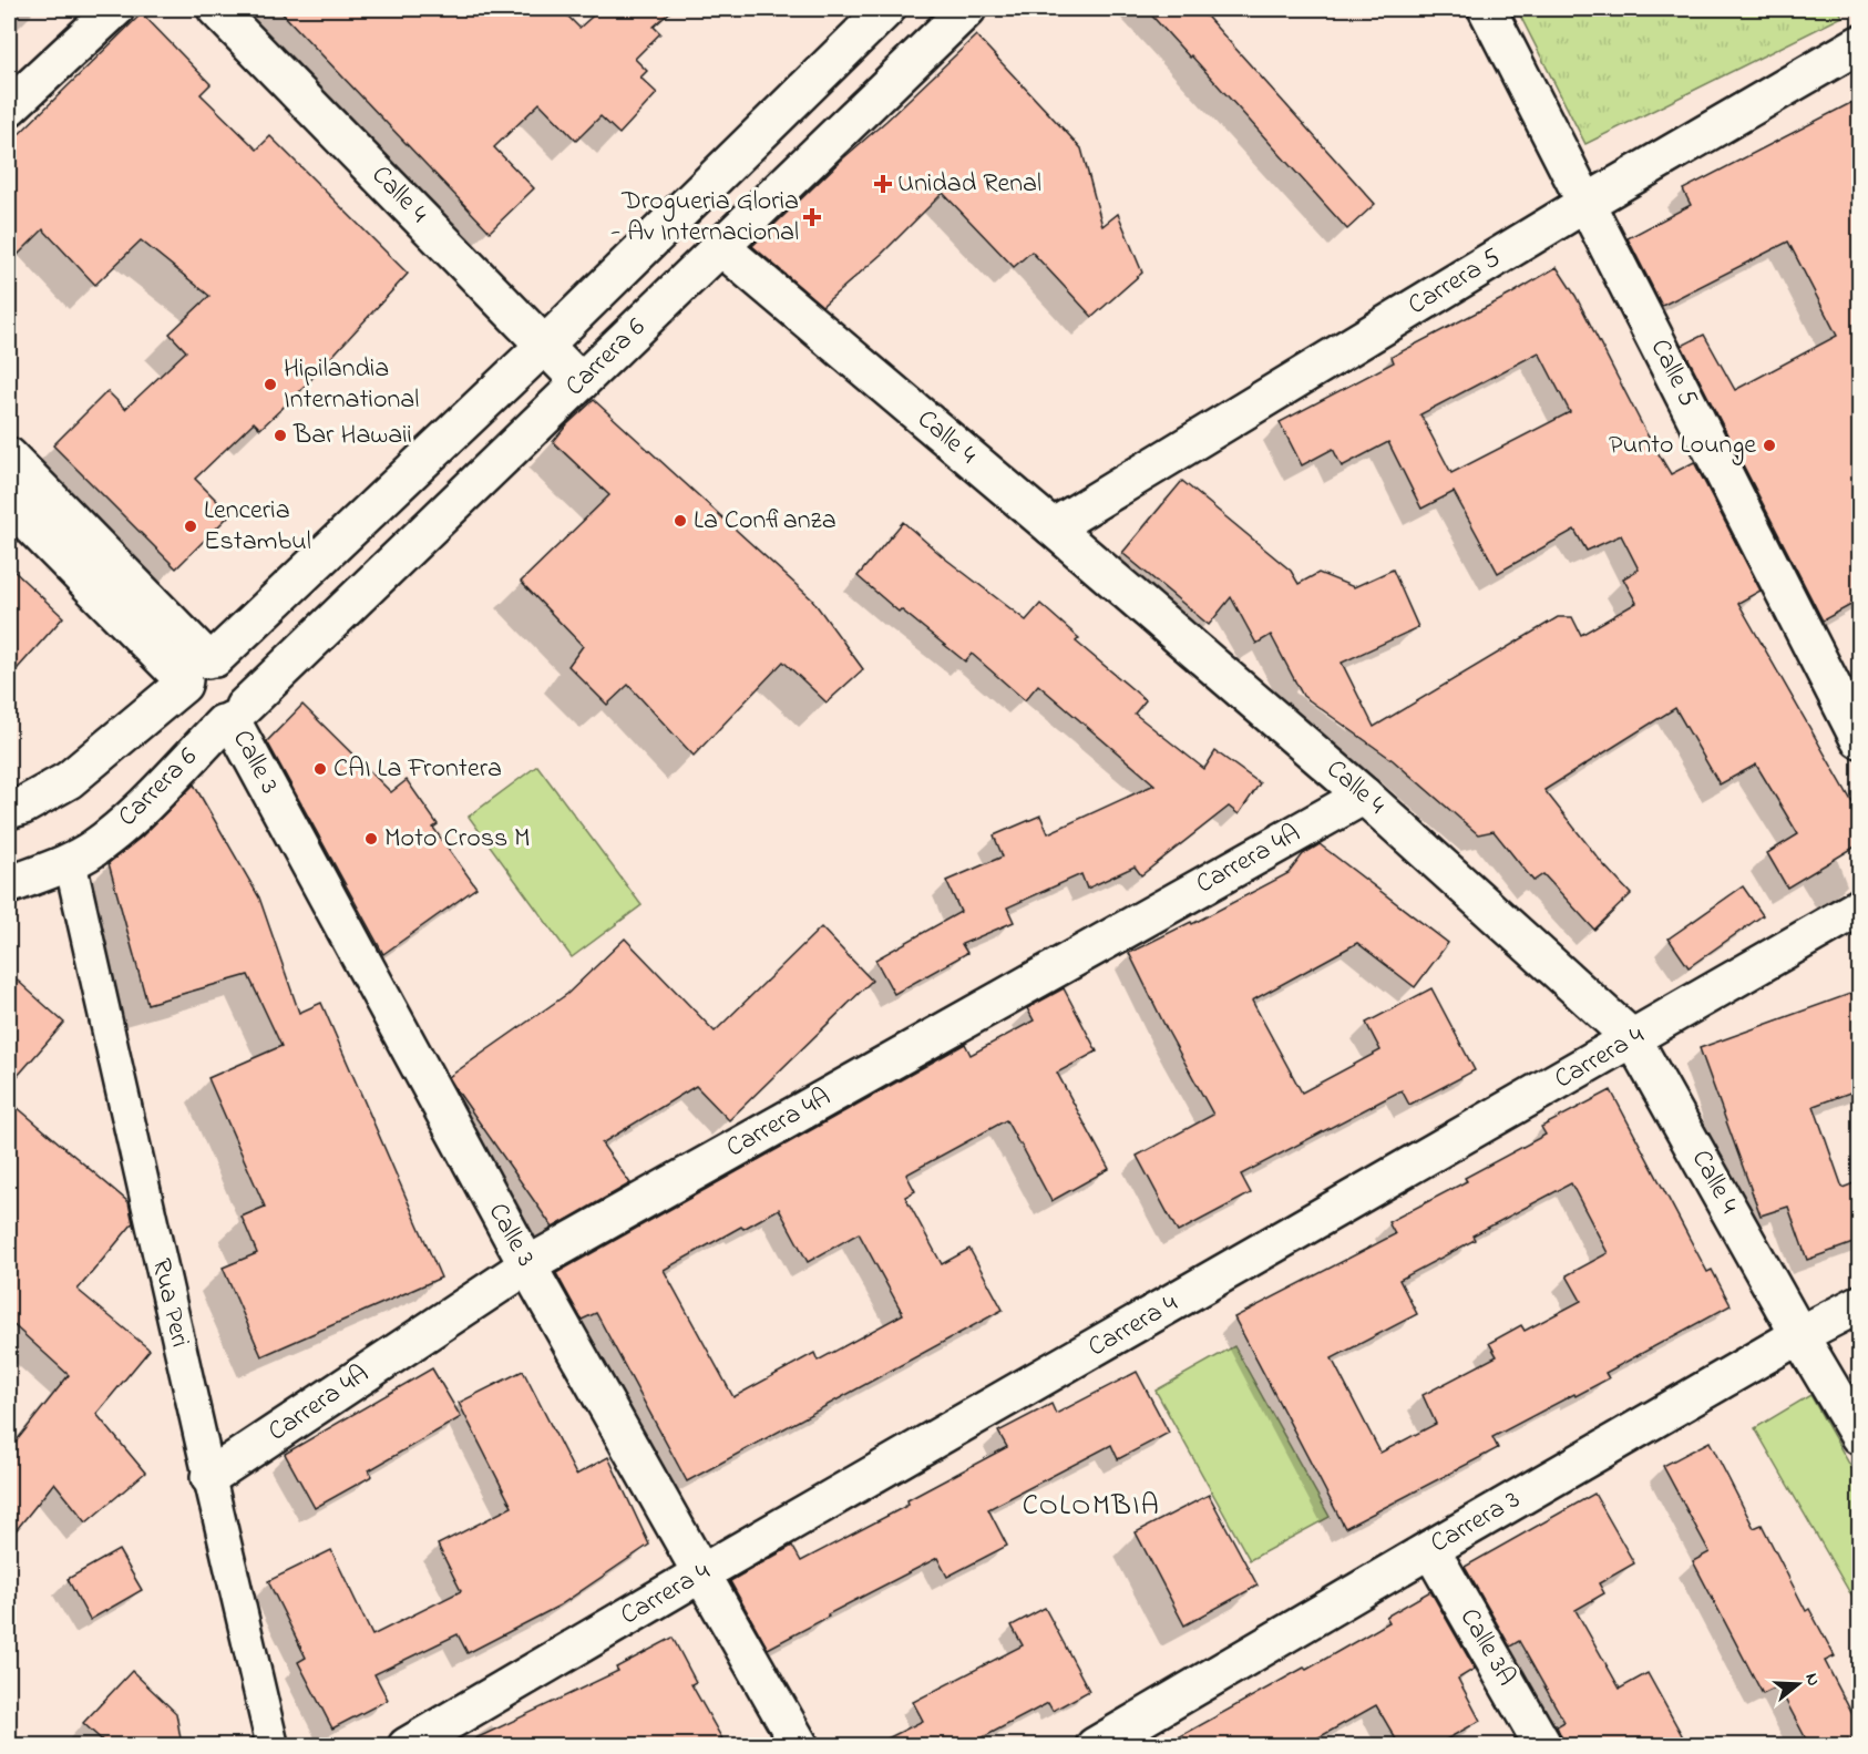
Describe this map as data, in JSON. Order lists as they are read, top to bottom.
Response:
{
  "streets": {
    "street": [
      "Calle 4",
      "Carrera 5",
      "Carrera 6",
      "Calle 5",
      "Calle 3",
      "Carrera 4A",
      "Carrera 4",
      "Rua Peri",
      "Carrera 3",
      "Calle 3A"
    ]
  },
  "crossings": [
    ["Calle 4", "Carrera 5"],
    ["Calle 4", "Carrera 6"],
    ["Calle 4", "Carrera 4A"],
    ["Calle 4", "Carrera 4"],
    ["Calle 4", "Carrera 3"],
    ["Carrera 5", "Calle 5"],
    ["Carrera 6", "Calle 3"],
    ["Carrera 6", "Rua Peri"],
    ["Calle 3", "Carrera 4A"],
    ["Calle 3", "Carrera 4"],
    ["Carrera 4A", "Rua Peri"],
    ["Carrera 3", "Calle 3A"]
  ],
  "districts": ["COLOMBIA"],
  "places": {
    "health": ["Unidad Renal", "Drogueria Gloria - Av Internacional"],
    "other": [
      "Hipilandia International",
      "Bar Hawaii",
      "Punto Lounge",
      "La Confianza",
      "Lenceria Estambul",
      "CAI La Frontera",
      "Moto Cross M"
    ]
  },
  "north": "right"
}
